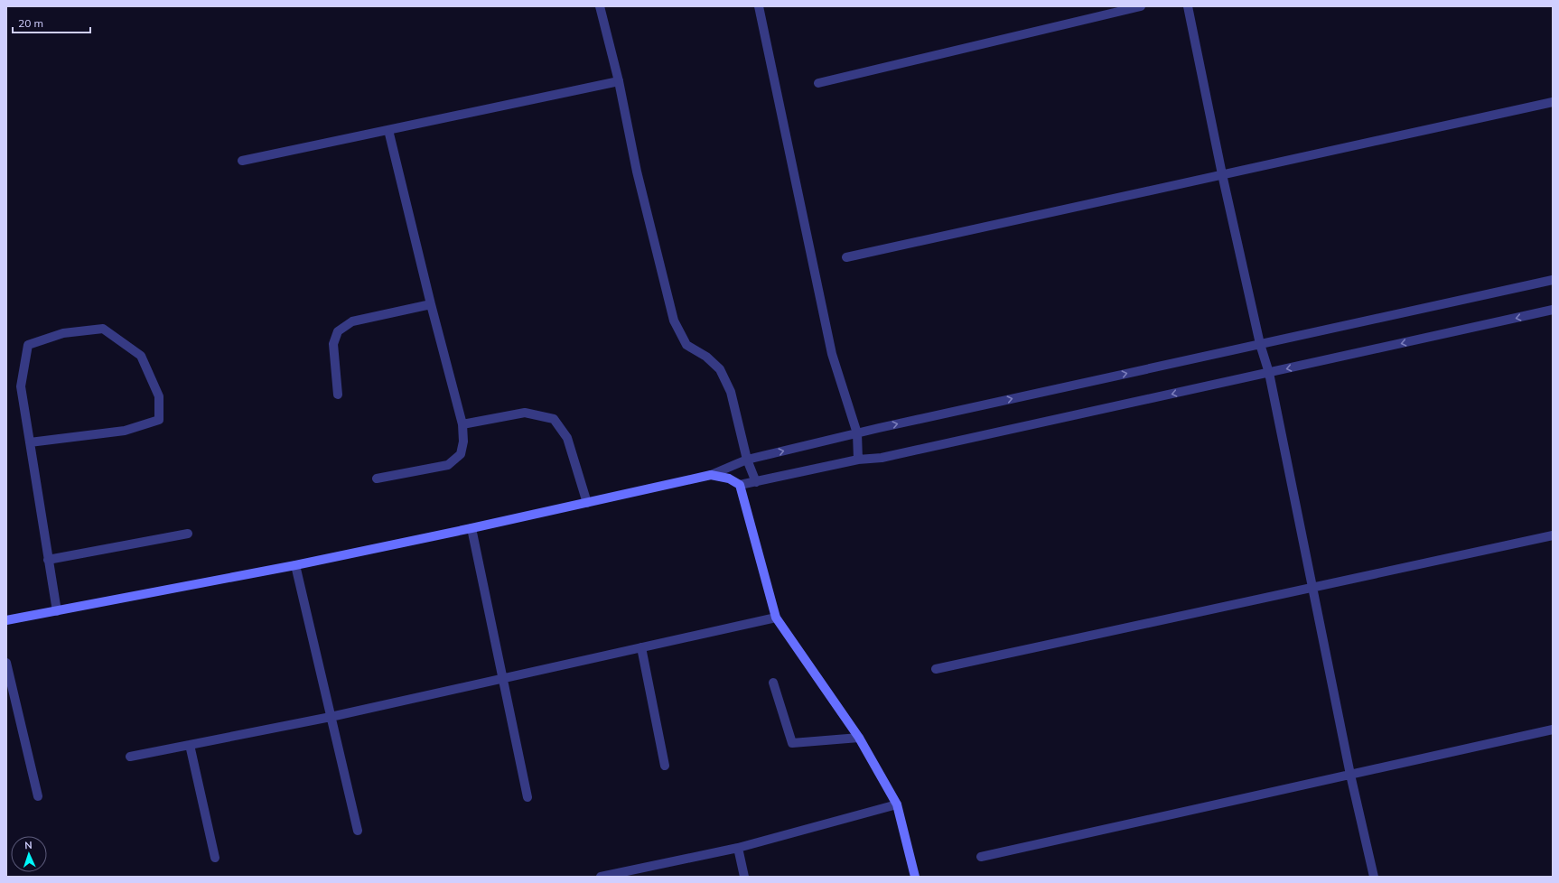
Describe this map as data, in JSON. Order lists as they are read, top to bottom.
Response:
{
  "scale_bar": "20 m",
  "north": "top"
}
